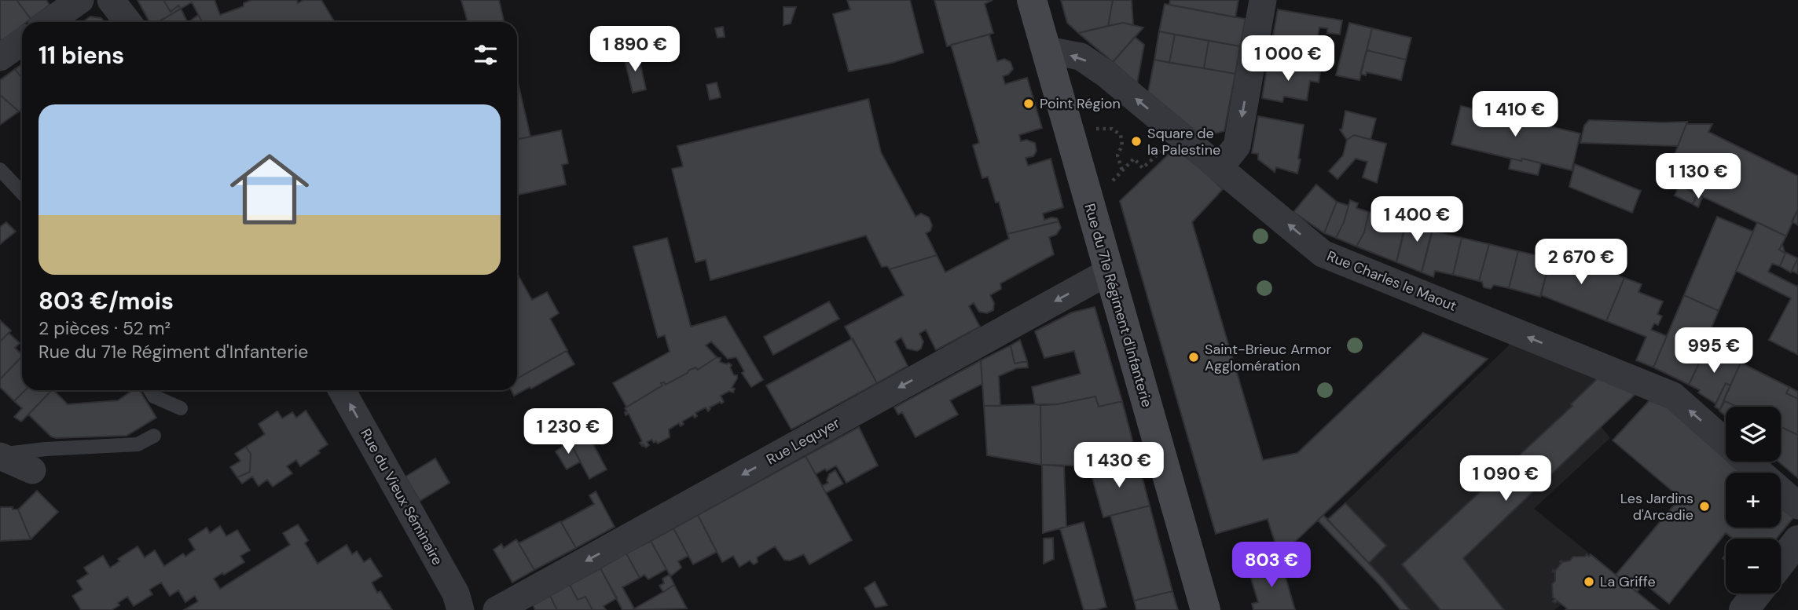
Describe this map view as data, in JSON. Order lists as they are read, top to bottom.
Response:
{
  "streets": {
    "main road": ["Rue du 71e Régiment d'Infanterie"],
    "street": ["Rue Charles le Maout", "Rue Lequyer", "Rue du Vieux Séminaire"]
  },
  "crossings": [
    ["Rue Charles le Maout", "Rue du 71e Régiment d'Infanterie"],
    ["Rue du 71e Régiment d'Infanterie", "Rue Lequyer"]
  ],
  "one_way": ["Rue Charles le Maout", "Rue Lequyer", "Rue du Vieux Séminaire"],
  "places": [
    "Point Région",
    "Square de la Palestine",
    "Saint-Brieuc Armor Agglomération",
    "Les Jardins d'Arcadie",
    "La Griffe"
  ],
  "page": {
    "heading": "11 biens",
    "price": [
      "1 890 €",
      "1 000 €",
      "1 410 €",
      "1 130 €",
      "1 400 €",
      "2 670 €",
      "995 €",
      "1 230 €",
      "1 430 €",
      "1 090 €",
      "803 €"
    ],
    "list": [
      {
        "name": "803 €/mois",
        "note": "2 pièces · 52 m² · Rue du 71e Régiment d'Infanterie"
      }
    ],
    "map_buttons": ["+", "−"]
  }
}
